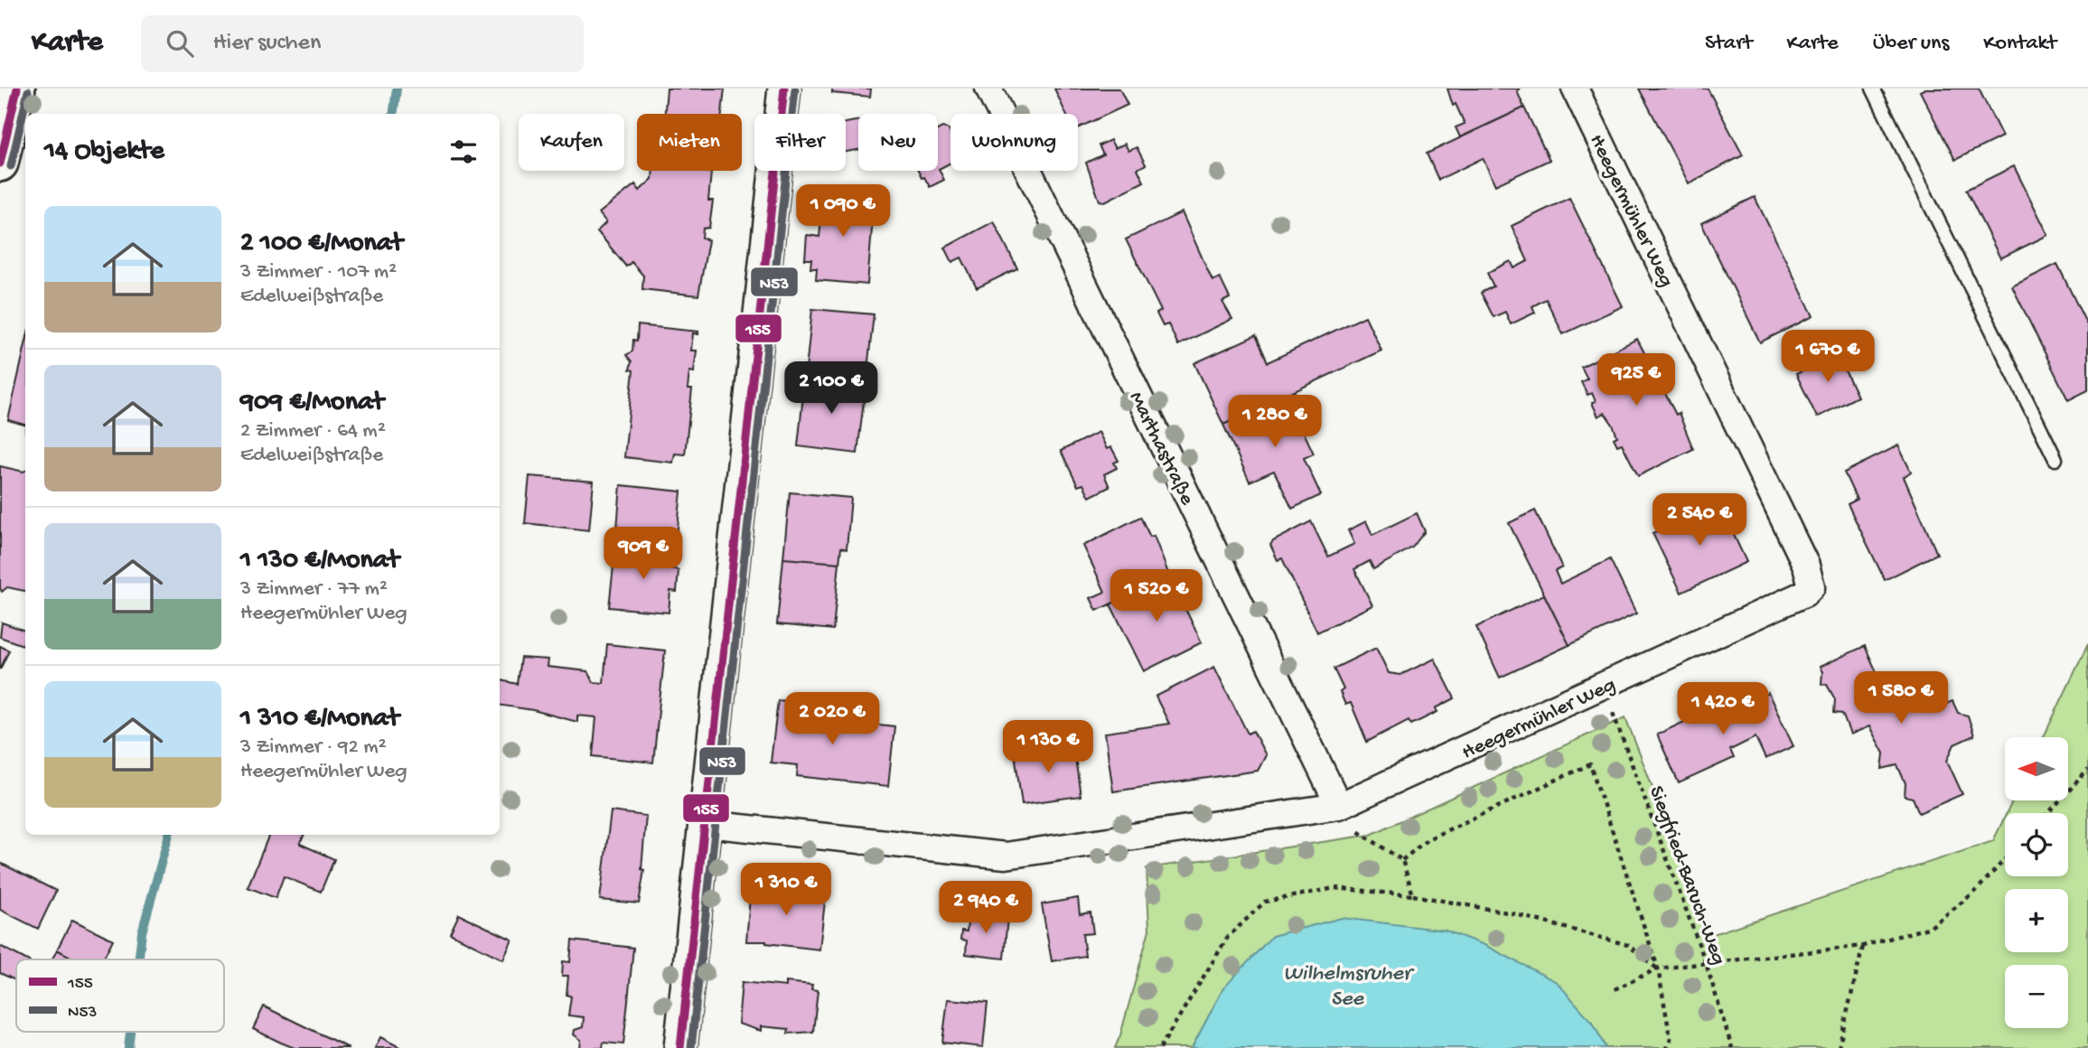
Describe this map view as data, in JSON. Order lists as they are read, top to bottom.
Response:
{
  "streets": {
    "street": ["Heegermühler Weg", "Marthastraße"],
    "path": ["Siegfried-Baruch-Weg"]
  },
  "crossings": [
    ["Heegermühler Weg", "Marthastraße"]
  ],
  "water": ["Wilhelmsruher See"],
  "lines": ["transit line 155", "transit line N53"],
  "legend": ["155", "N53"],
  "north": "left",
  "page": {
    "header": "Karte",
    "search": "Hier suchen",
    "nav": [
      "Start",
      "Karte",
      "Über uns",
      "Kontakt"
    ],
    "chip": [
      "Kaufen",
      "Mieten",
      "Filter",
      "Neu",
      "Wohnung"
    ],
    "heading": "14 Objekte",
    "price": [
      "1 090 €",
      "1 670 €",
      "925 €",
      "2 100 €",
      "1 280 €",
      "2 540 €",
      "909 €",
      "1 520 €",
      "1 580 €",
      "1 420 €",
      "2 020 €",
      "1 130 €",
      "1 310 €",
      "2 940 €"
    ],
    "list": [
      {
        "name": "2 100 €/Monat",
        "note": "3 Zimmer · 107 m² · Edelweißstraße"
      },
      {
        "name": "909 €/Monat",
        "note": "2 Zimmer · 64 m² · Edelweißstraße"
      },
      {
        "name": "1 130 €/Monat",
        "note": "3 Zimmer · 77 m² · Heegermühler Weg"
      },
      {
        "name": "1 310 €/Monat",
        "note": "3 Zimmer · 92 m² · Heegermühler Weg"
      }
    ],
    "map_buttons": ["+", "−"]
  }
}
